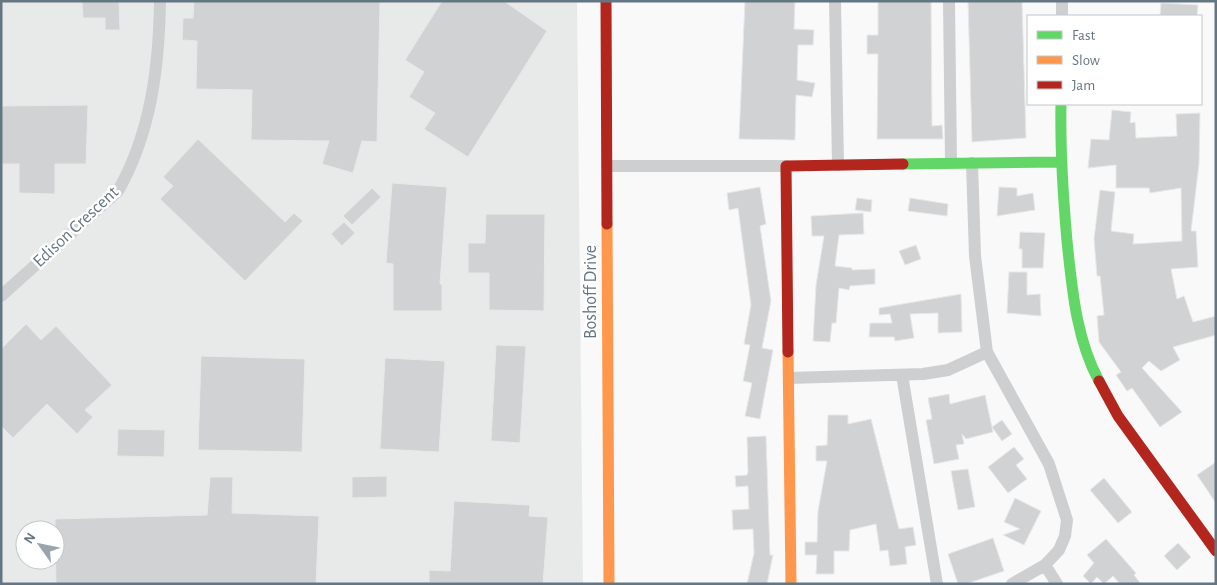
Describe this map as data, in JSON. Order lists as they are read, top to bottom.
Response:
{
  "streets": {
    "street": ["Edison Crescent", "Boshoff Drive"]
  },
  "legend": ["Fast", "Slow", "Jam"],
  "north": "top left"
}
